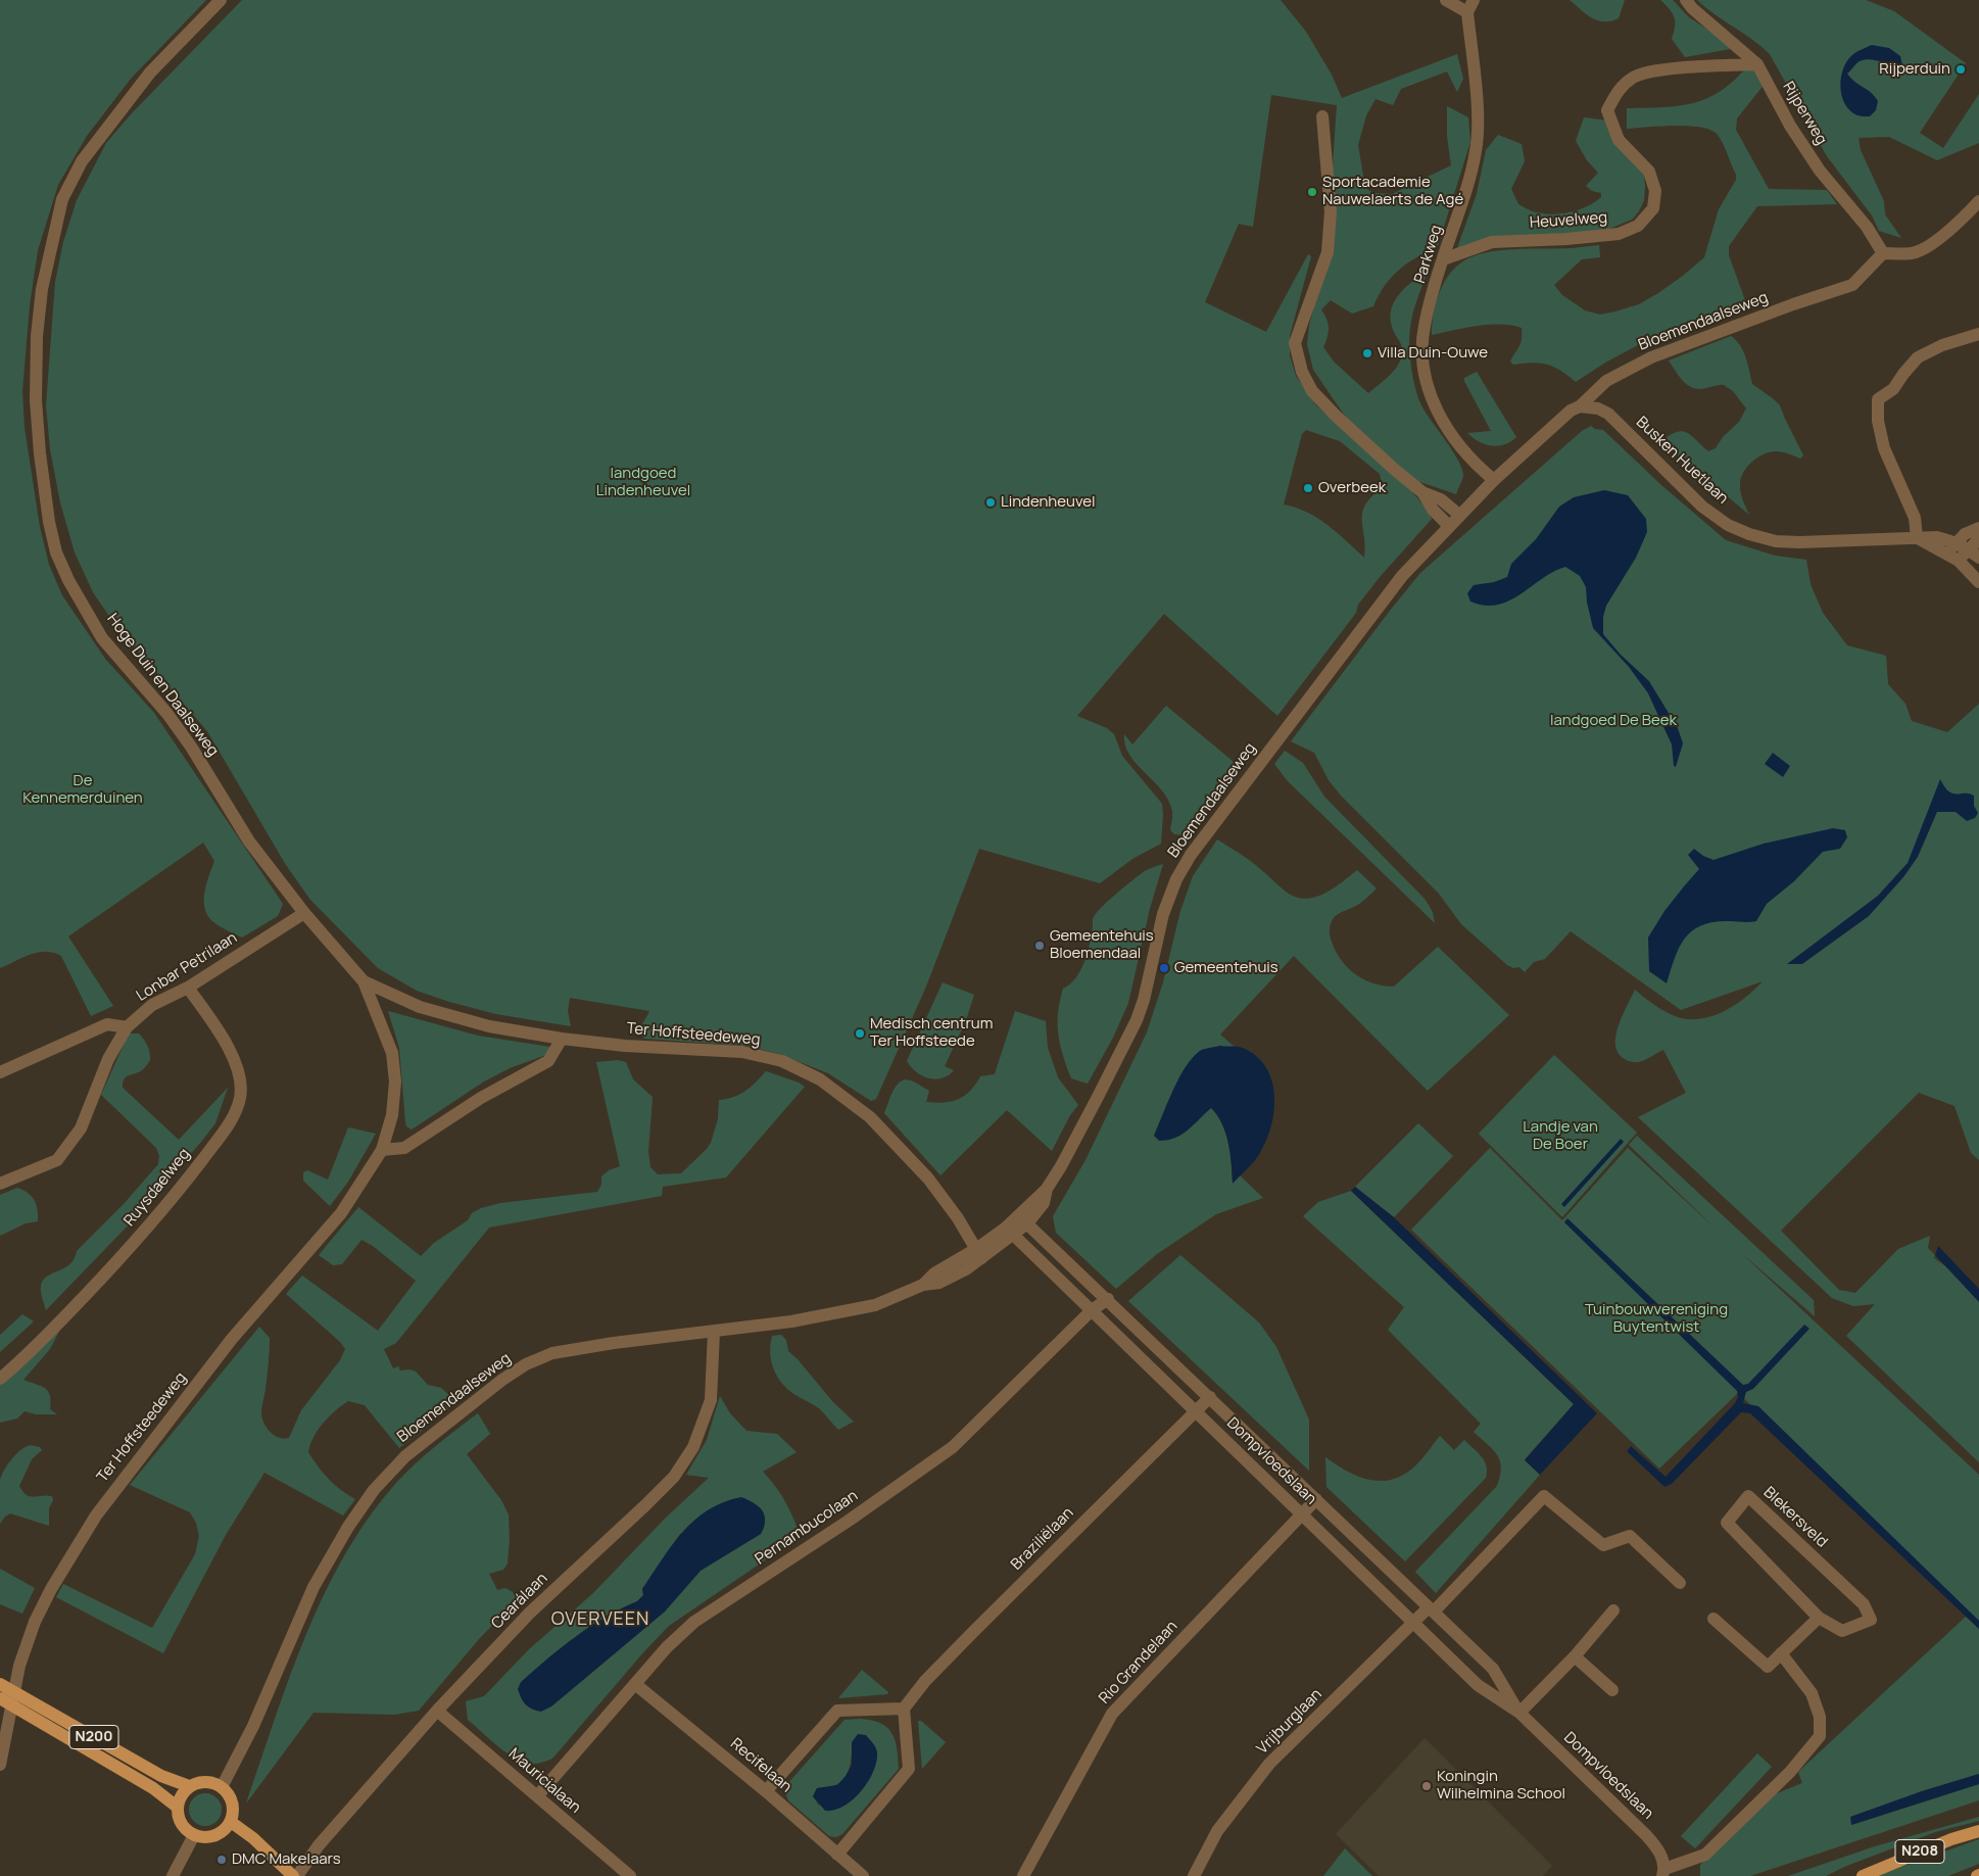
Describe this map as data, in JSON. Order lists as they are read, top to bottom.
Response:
{
  "streets": {
    "main road": ["N200", "N208"],
    "street": [
      "Rijperweg",
      "Heuvelweg",
      "Parkweg",
      "Bloemendaalseweg",
      "Busken Huetlaan",
      "Hoge Duin en Daalseweg",
      "Lonbar Petrilaan",
      "Ter Hoffsteedeweg",
      "Ruysdaelweg",
      "Dompvloedslaan",
      "Blekersveld",
      "Pernambucolaan",
      "Braziliëlaan",
      "Cearálaan",
      "Rio Grandelaan",
      "Vrijburglaan",
      "Recifelaan",
      "Mauricialaan"
    ]
  },
  "crossings": [
    ["Rijperweg", "Heuvelweg"],
    ["Rijperweg", "Bloemendaalseweg"],
    ["Heuvelweg", "Parkweg"],
    ["Parkweg", "Bloemendaalseweg"],
    ["Bloemendaalseweg", "Busken Huetlaan"],
    ["Bloemendaalseweg", "Ter Hoffsteedeweg"],
    ["Bloemendaalseweg", "Dompvloedslaan"],
    ["Bloemendaalseweg", "Cearálaan"],
    ["Bloemendaalseweg", "N200"],
    ["Hoge Duin en Daalseweg", "Lonbar Petrilaan"],
    ["Hoge Duin en Daalseweg", "Ter Hoffsteedeweg"],
    ["Lonbar Petrilaan", "Ruysdaelweg"],
    ["Ter Hoffsteedeweg", "N200"],
    ["Dompvloedslaan", "Pernambucolaan"],
    ["Dompvloedslaan", "Braziliëlaan"],
    ["Dompvloedslaan", "Rio Grandelaan"],
    ["Dompvloedslaan", "Vrijburglaan"],
    ["Pernambucolaan", "Recifelaan"],
    ["Pernambucolaan", "Mauricialaan"],
    ["Cearálaan", "Mauricialaan"]
  ],
  "districts": ["OVERVEEN"],
  "parks": [
    "landgoed Lindenheuvel",
    "landgoed De Beek",
    "De Kennemerduinen",
    "Landje van De Boer",
    "Tuinbouwvereniging Buytentwist"
  ],
  "places": [
    "Rijperduin",
    "Sportacademie Nauwelaerts de Agé",
    "Villa Duin-Ouwe",
    "Overbeek",
    "Lindenheuvel",
    "Gemeentehuis Bloemendaal",
    "Gemeentehuis",
    "Medisch centrum Ter Hoffsteede",
    "Koningin Wilhelmina School",
    "DMC Makelaars"
  ]
}
